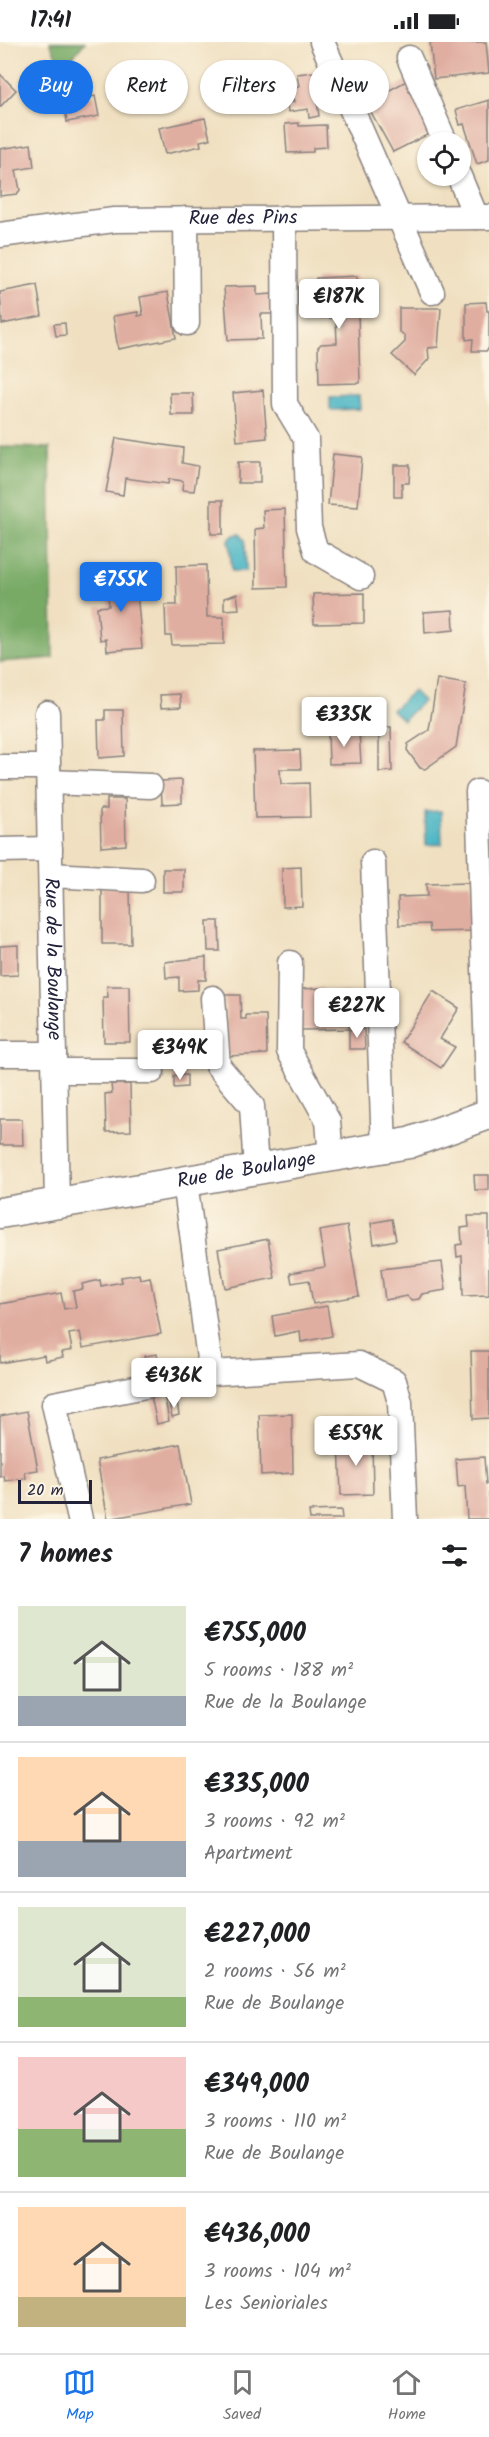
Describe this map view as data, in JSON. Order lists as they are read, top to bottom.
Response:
{
  "streets": {
    "main road": ["Rue de Boulange"],
    "street": ["Rue des Pins", "Rue de la Boulange"]
  },
  "crossings": [
    ["Rue de la Boulange", "Rue de Boulange"]
  ],
  "scale_bar": "20 m",
  "page": {
    "status": "17:41",
    "chip": [
      "Buy",
      "Rent",
      "Filters",
      "New"
    ],
    "price": [
      "€187K",
      "€755K",
      "€335K",
      "€227K",
      "€349K",
      "€436K",
      "€559K"
    ],
    "scale": "20 m",
    "heading": "7 homes",
    "list": [
      {
        "name": "€755,000",
        "note": "5 rooms · 188 m² · Rue de la Boulange"
      },
      {
        "name": "€335,000",
        "note": "3 rooms · 92 m² · Apartment"
      },
      {
        "name": "€227,000",
        "note": "2 rooms · 56 m² · Rue de Boulange"
      },
      {
        "name": "€349,000",
        "note": "3 rooms · 110 m² · Rue de Boulange"
      },
      {
        "name": "€436,000",
        "note": "3 rooms · 104 m² · Les Senioriales"
      }
    ],
    "tabs": ["Map", "Saved", "Home"]
  }
}
